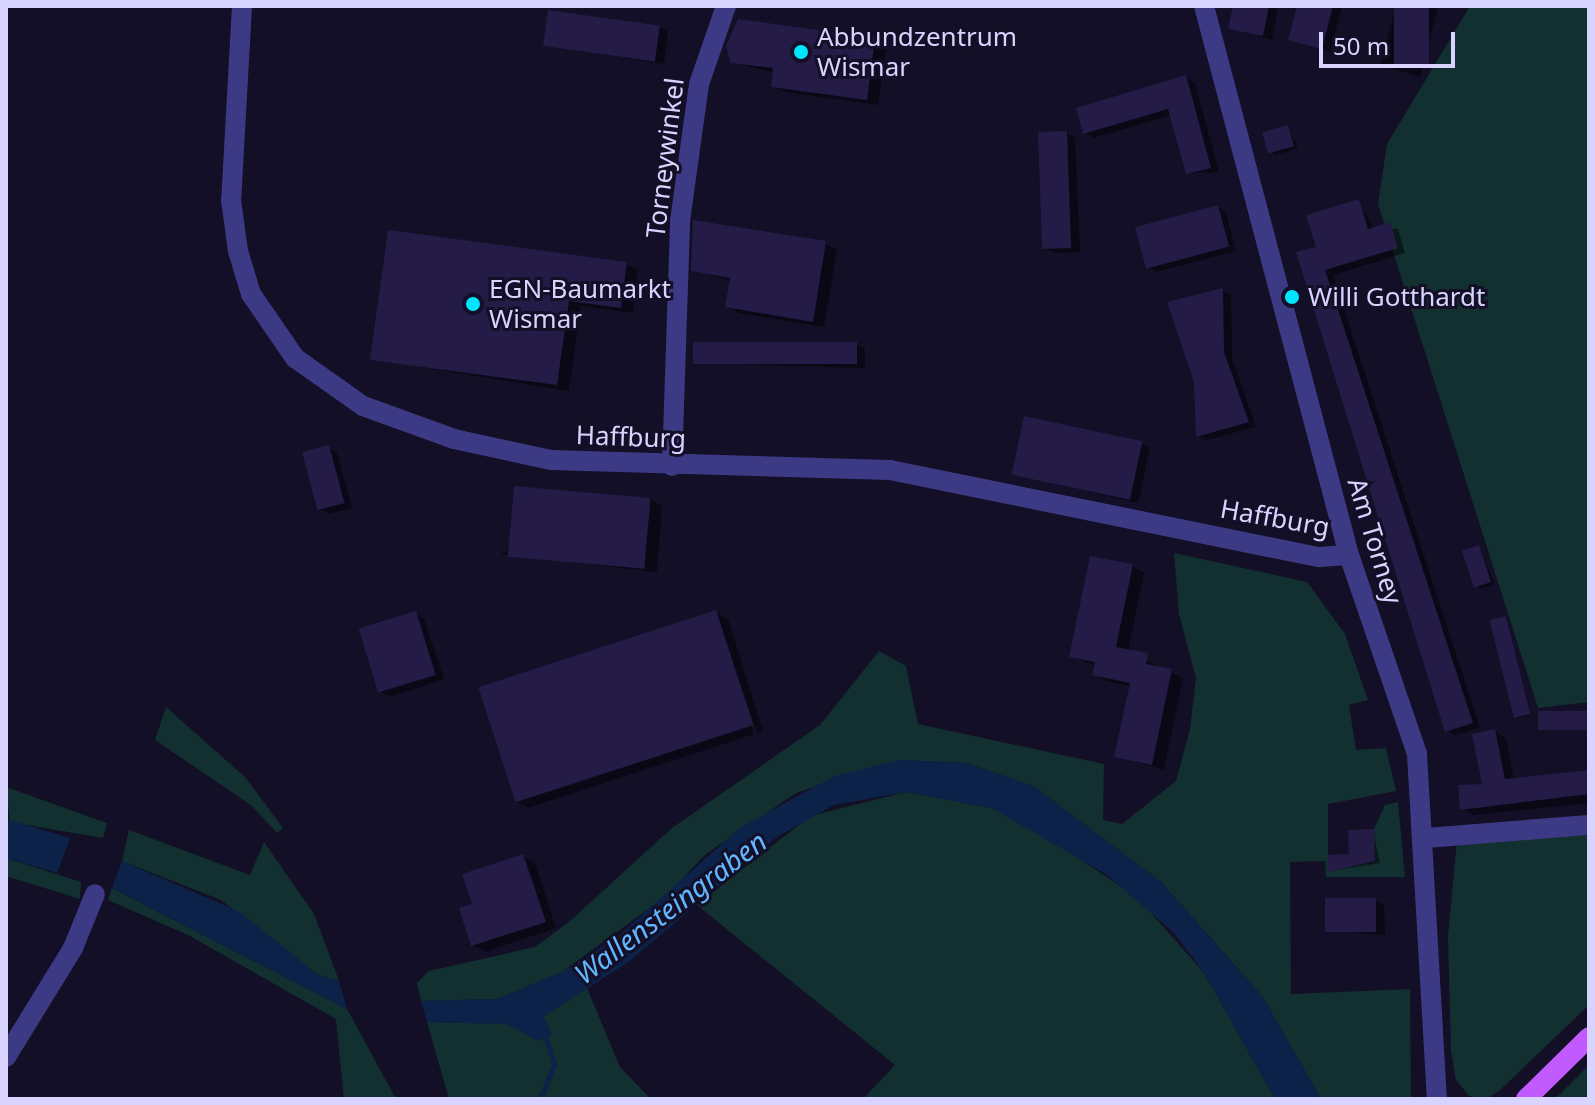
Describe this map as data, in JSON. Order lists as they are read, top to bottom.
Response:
{
  "streets": {
    "street": ["Torneywinkel", "Haffburg", "Am Torney"]
  },
  "crossings": [
    ["Torneywinkel", "Haffburg"],
    ["Haffburg", "Am Torney"]
  ],
  "water": ["Wallensteingraben"],
  "places": ["Abbundzentrum Wismar", "Willi Gotthardt", "EGN-Baumarkt Wismar"],
  "scale_bar": "50 m"
}
